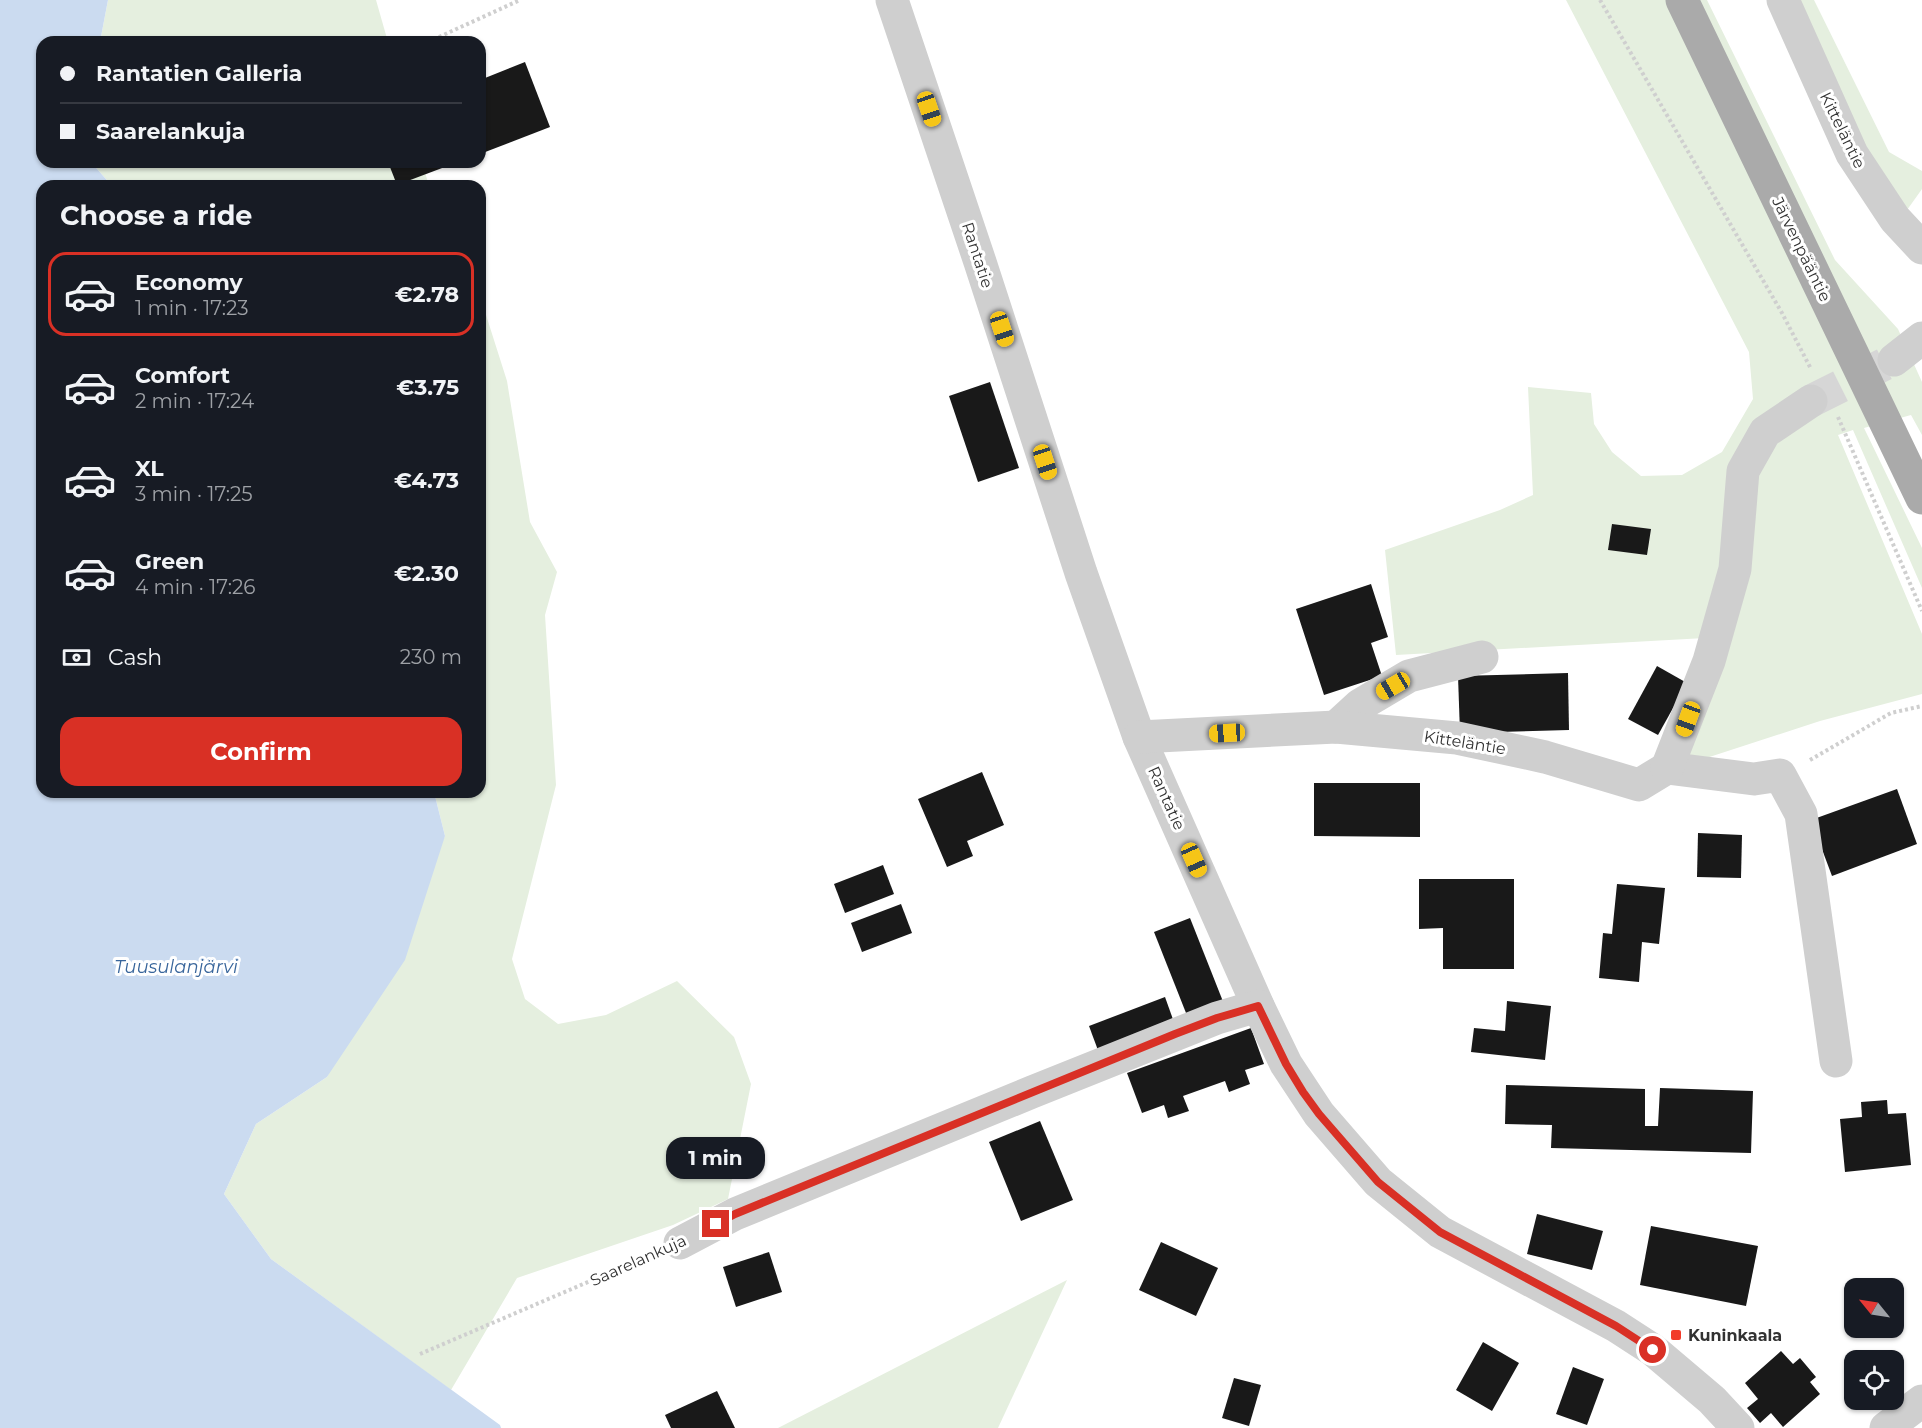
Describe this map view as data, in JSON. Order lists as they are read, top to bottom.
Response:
{
  "streets": {
    "main road": ["Järvenpääntie"],
    "street": ["Kitteläntie", "Rantatie", "Saarelankuja"]
  },
  "crossings": [
    ["Kitteläntie", "Rantatie"],
    ["Rantatie", "Saarelankuja"]
  ],
  "water": ["Tuusulanjärvi"],
  "places": {
    "transit": ["Kuninkaala"]
  },
  "north": "top left",
  "page": {
    "banner": ["Rantatien Galleria", "Saarelankuja"],
    "heading": "Choose a ride",
    "list": [
      {
        "name": "Economy",
        "note": "1 min · 17:23",
        "value": "€2.78"
      },
      {
        "name": "Comfort",
        "note": "2 min · 17:24",
        "value": "€3.75"
      },
      {
        "name": "XL",
        "note": "3 min · 17:25",
        "value": "€4.73"
      },
      {
        "name": "Green",
        "note": "4 min · 17:26",
        "value": "€2.30"
      }
    ],
    "pay": ["Cash", "230 m"],
    "buttons": "Confirm",
    "bubble": "1 min"
  }
}
